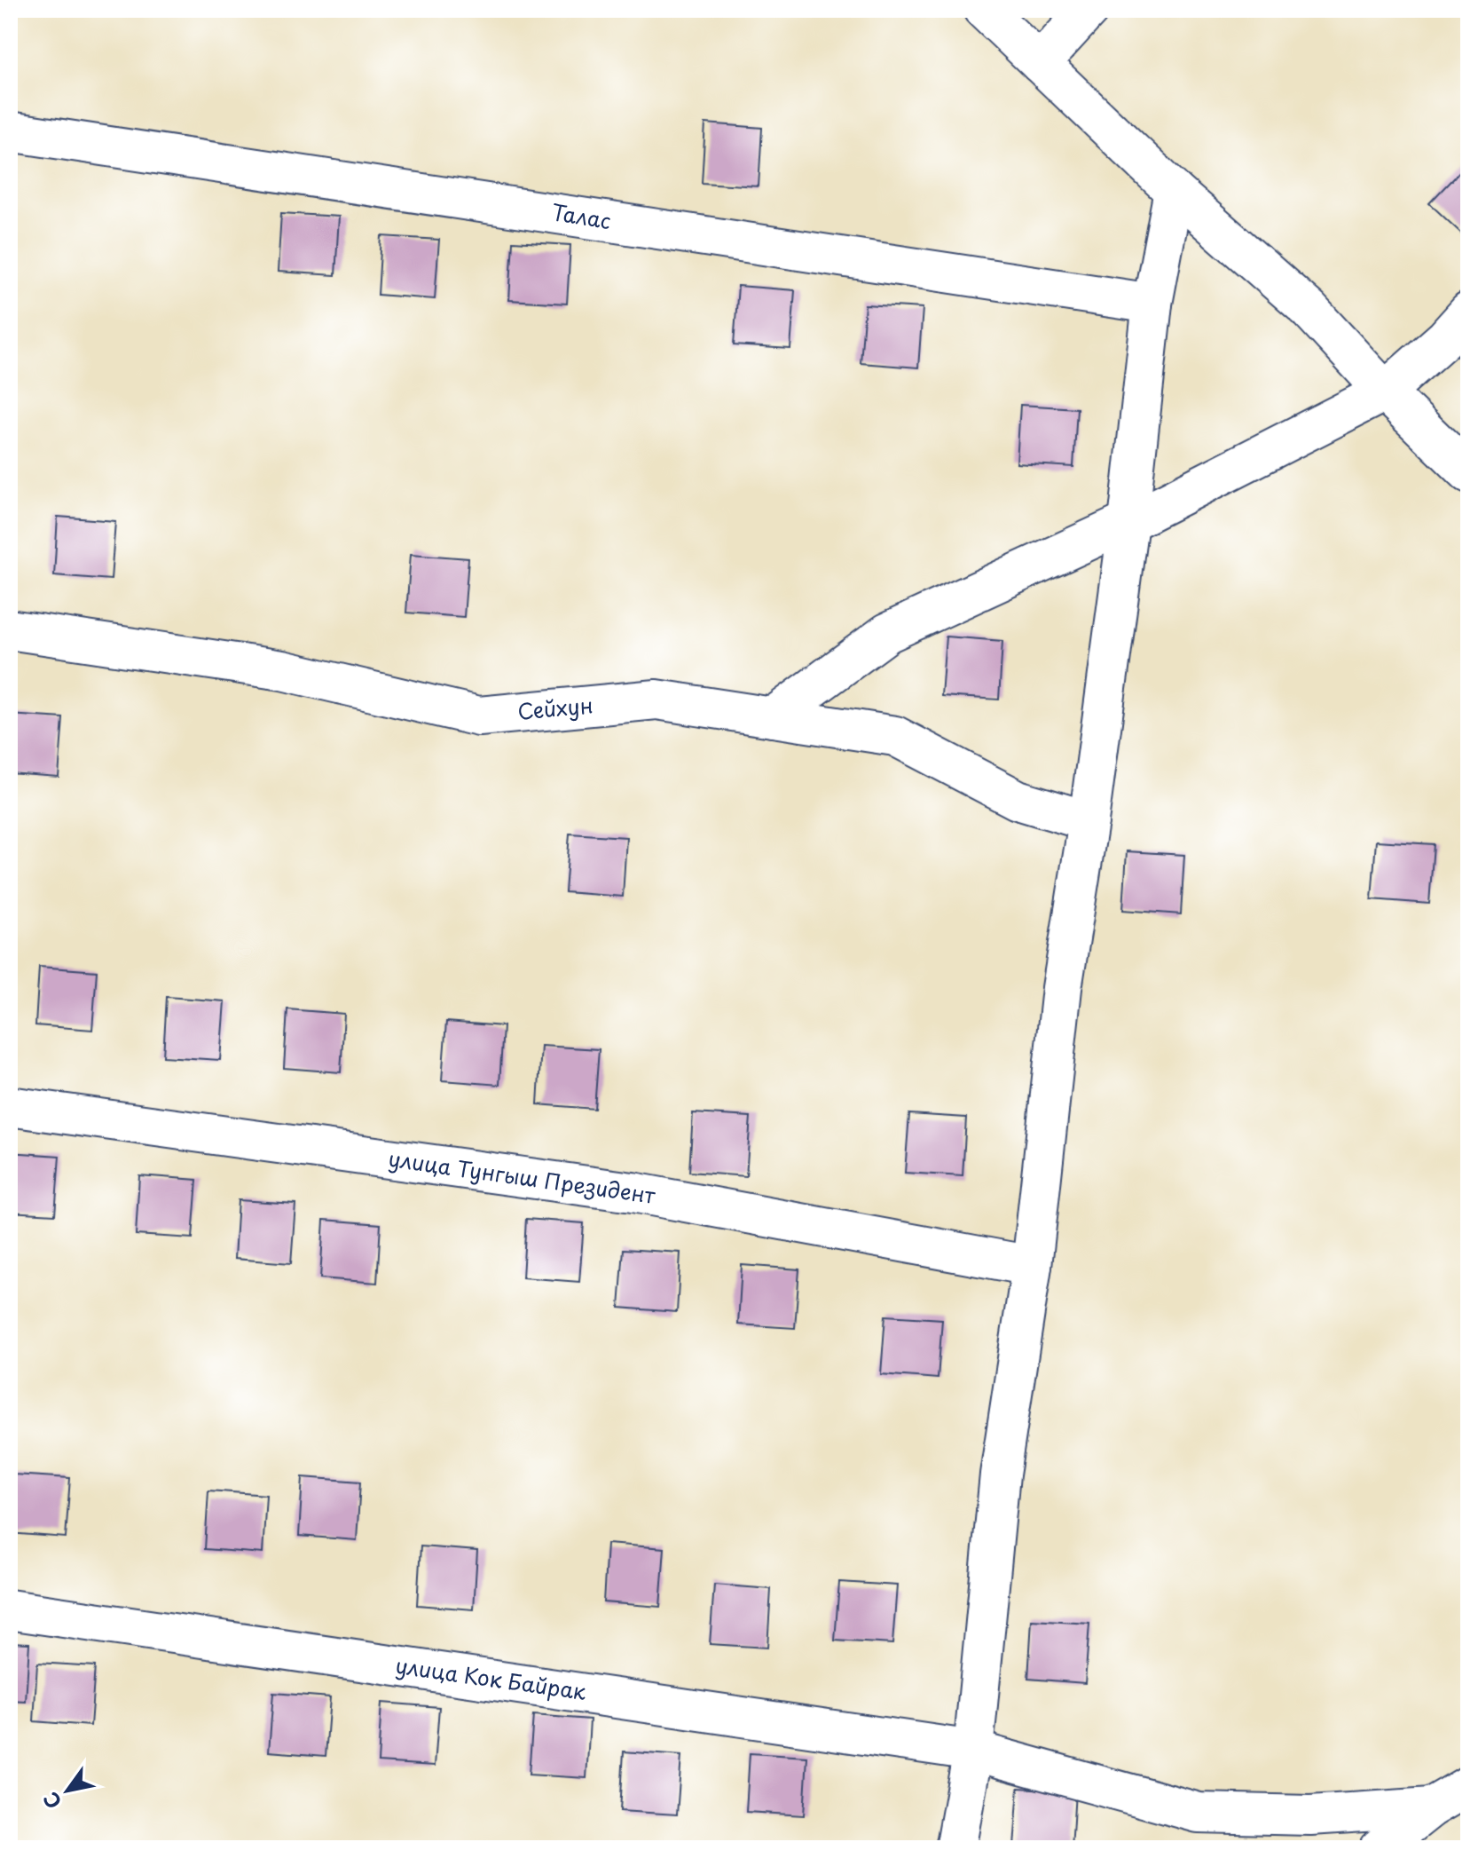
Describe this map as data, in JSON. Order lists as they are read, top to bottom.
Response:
{
  "streets": {
    "street": [
      "Талас",
      "Сейхун",
      "улица Тунгыш Президент",
      "улица Кок Байрак"
    ]
  },
  "north": "bottom left"
}
